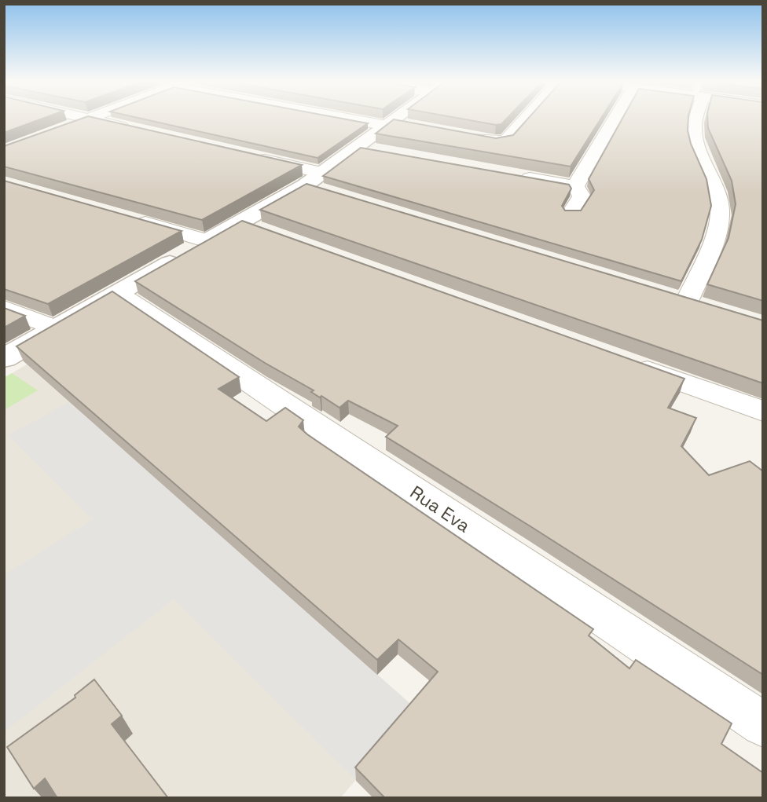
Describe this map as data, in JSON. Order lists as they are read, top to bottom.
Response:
{
  "streets": {
    "street": ["Rua Eva"]
  }
}
